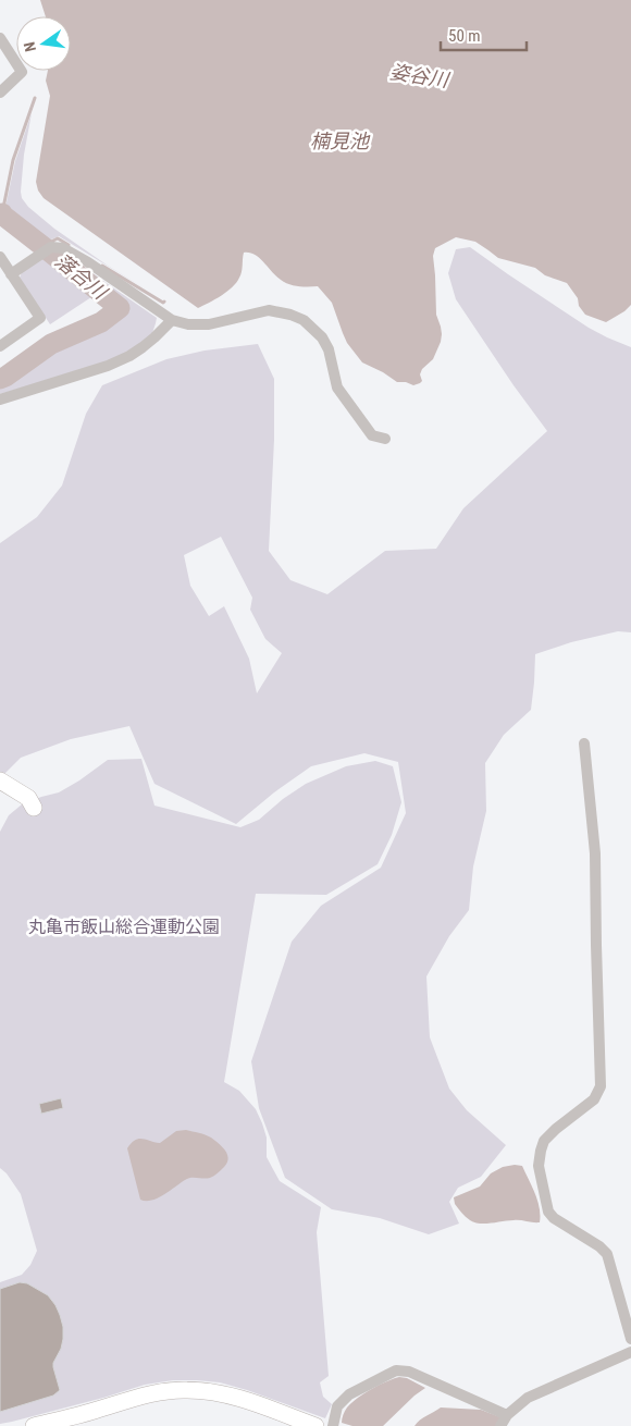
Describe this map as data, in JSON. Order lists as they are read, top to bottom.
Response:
{
  "water": ["姿谷川", "楠見池", "落合川"],
  "parks": ["丸亀市飯山総合運動公園"],
  "scale_bar": "50 m",
  "north": "left"
}
